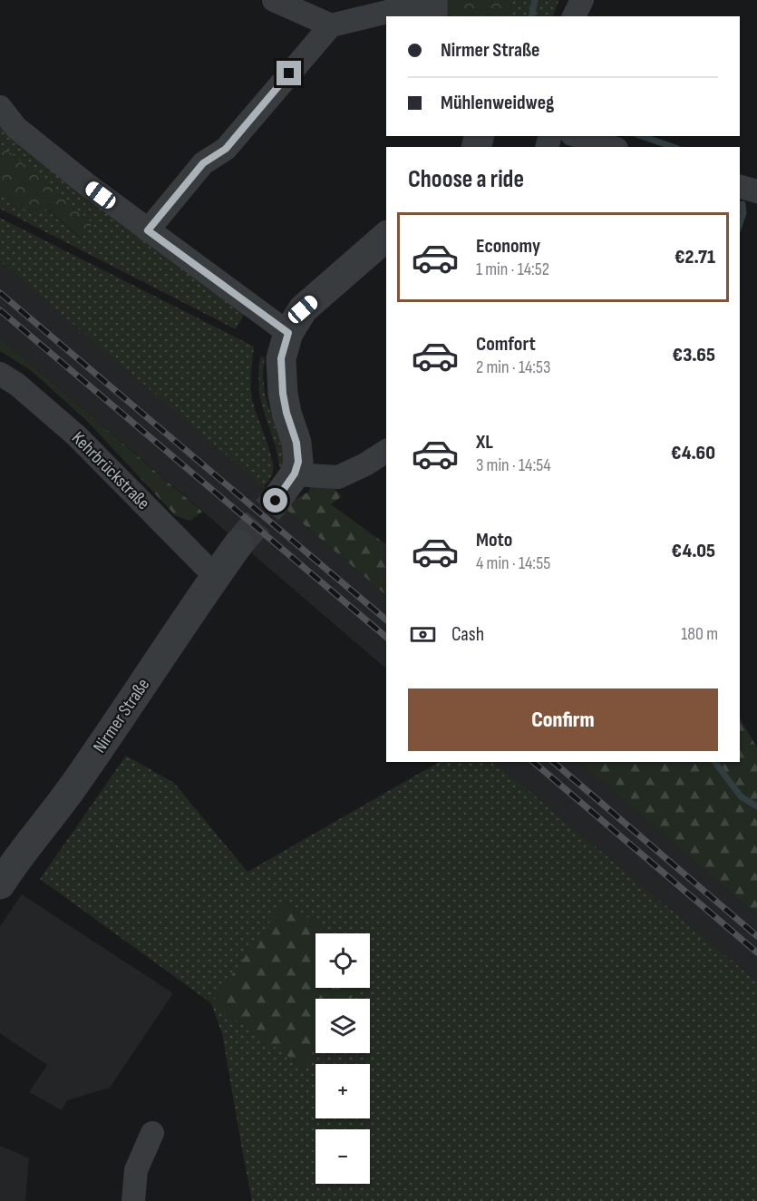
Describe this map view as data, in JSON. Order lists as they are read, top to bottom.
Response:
{
  "streets": {
    "street": ["Kehrbrückstraße", "Nirmer Straße"]
  },
  "crossings": [
    ["Kehrbrückstraße", "Nirmer Straße"]
  ],
  "page": {
    "banner": ["Nirmer Straße", "Mühlenweidweg"],
    "heading": "Choose a ride",
    "list": [
      {
        "name": "Economy",
        "note": "1 min · 14:52",
        "value": "€2.71"
      },
      {
        "name": "Comfort",
        "note": "2 min · 14:53",
        "value": "€3.65"
      },
      {
        "name": "XL",
        "note": "3 min · 14:54",
        "value": "€4.60"
      },
      {
        "name": "Moto",
        "note": "4 min · 14:55",
        "value": "€4.05"
      }
    ],
    "pay": ["Cash", "180 m"],
    "buttons": "Confirm",
    "map_buttons": ["+", "−"]
  }
}
